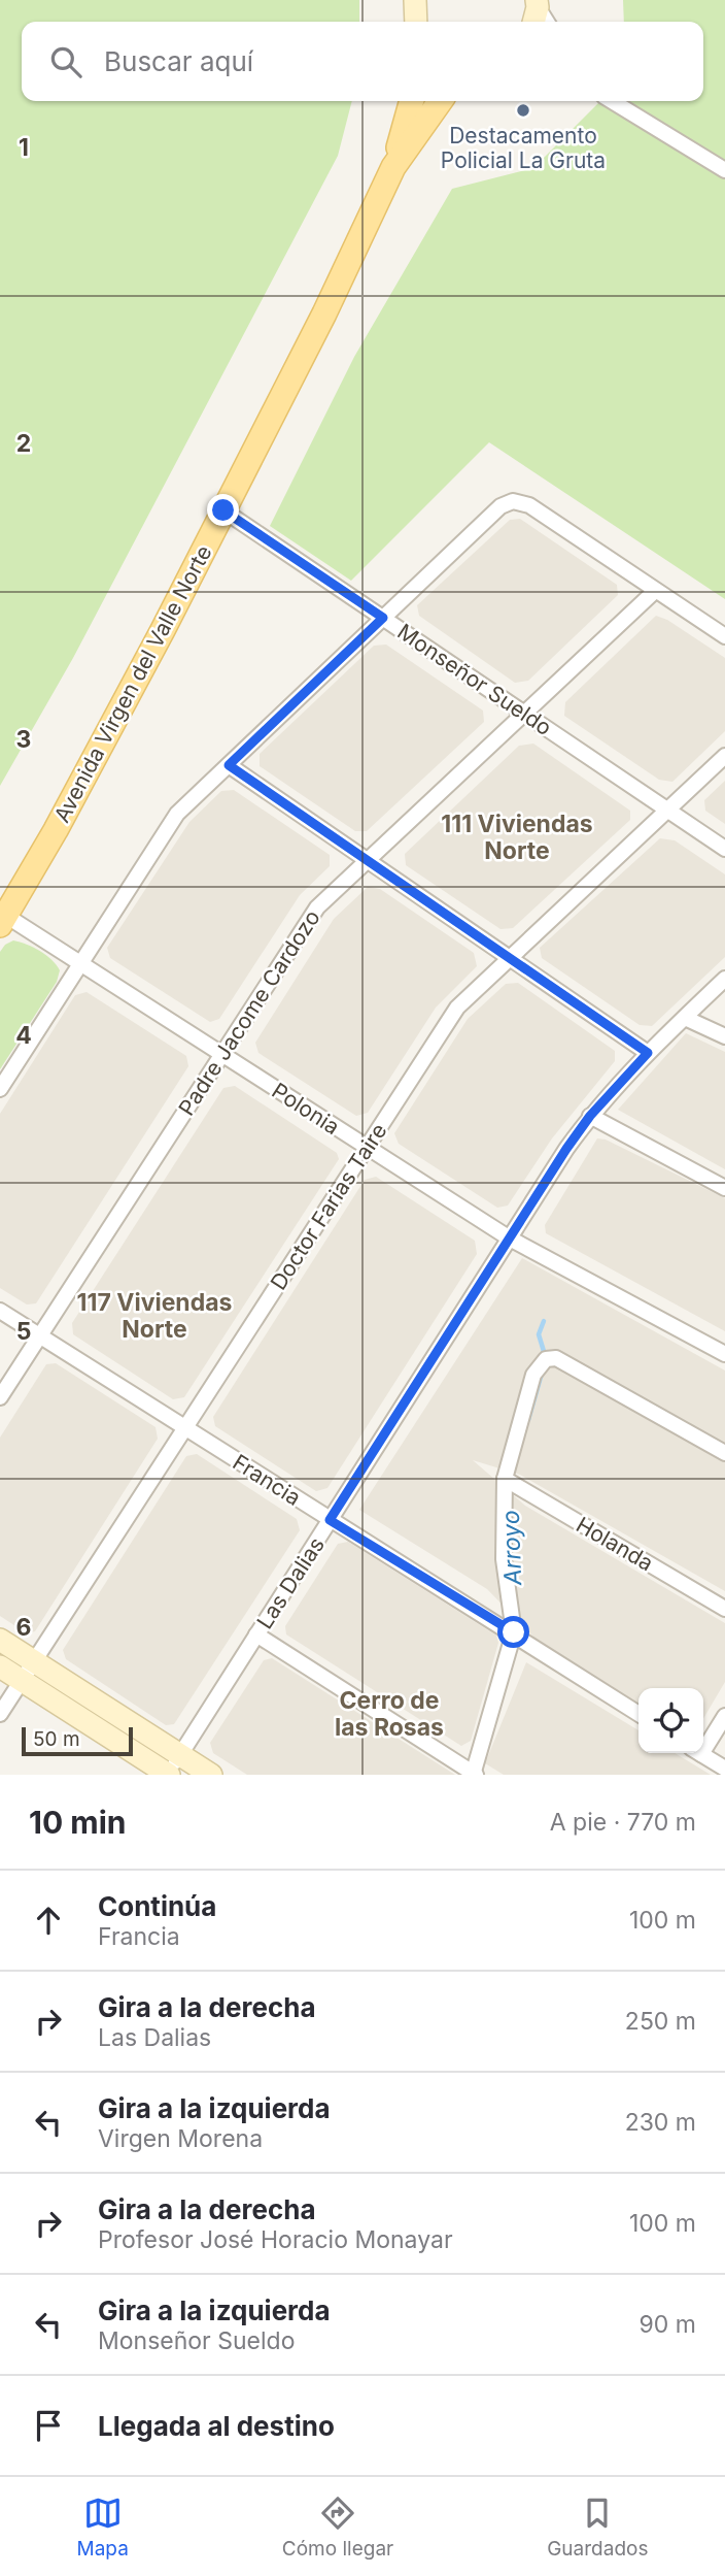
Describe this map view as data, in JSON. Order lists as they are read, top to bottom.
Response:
{
  "streets": {
    "main road": ["Avenida Virgen del Valle Norte"],
    "street": [
      "Monseñor Sueldo",
      "Padre Jacome Cardozo",
      "Polonia",
      "Doctor Farias Taire",
      "Francia",
      "Holanda",
      "Las Dalias"
    ]
  },
  "crossings": [
    ["Monseñor Sueldo", "Avenida Virgen del Valle Norte"],
    ["Monseñor Sueldo", "Padre Jacome Cardozo"],
    ["Monseñor Sueldo", "Doctor Farias Taire"],
    ["Avenida Virgen del Valle Norte", "Polonia"],
    ["Padre Jacome Cardozo", "Polonia"],
    ["Padre Jacome Cardozo", "Francia"],
    ["Polonia", "Doctor Farias Taire"],
    ["Polonia", "Las Dalias"],
    ["Doctor Farias Taire", "Francia"],
    ["Francia", "Las Dalias"]
  ],
  "districts": ["111 Viviendas Norte", "117 Viviendas Norte", "Cerro de las Rosas"],
  "water": ["Arroyo"],
  "places": ["Destacamento Policial La Gruta"],
  "scale_bar": "50 m",
  "page": {
    "search": "Buscar aquí",
    "scale": "50 m",
    "heading": ["10 min", "A pie · 770 m"],
    "list": [
      ["Continúa", "Francia", "100 m"],
      ["Gira a la derecha", "Las Dalias", "250 m"],
      ["Gira a la izquierda", "Virgen Morena", "230 m"],
      ["Gira a la derecha", "Profesor José Horacio Monayar", "100 m"],
      ["Gira a la izquierda", "Monseñor Sueldo", "90 m"],
      "Llegada al destino"
    ],
    "nav": ["Mapa", "Cómo llegar", "Guardados"]
  },
  "grid": {
    "rows": [
      "1",
      "2",
      "3",
      "4",
      "5",
      "6"
    ]
  }
}
